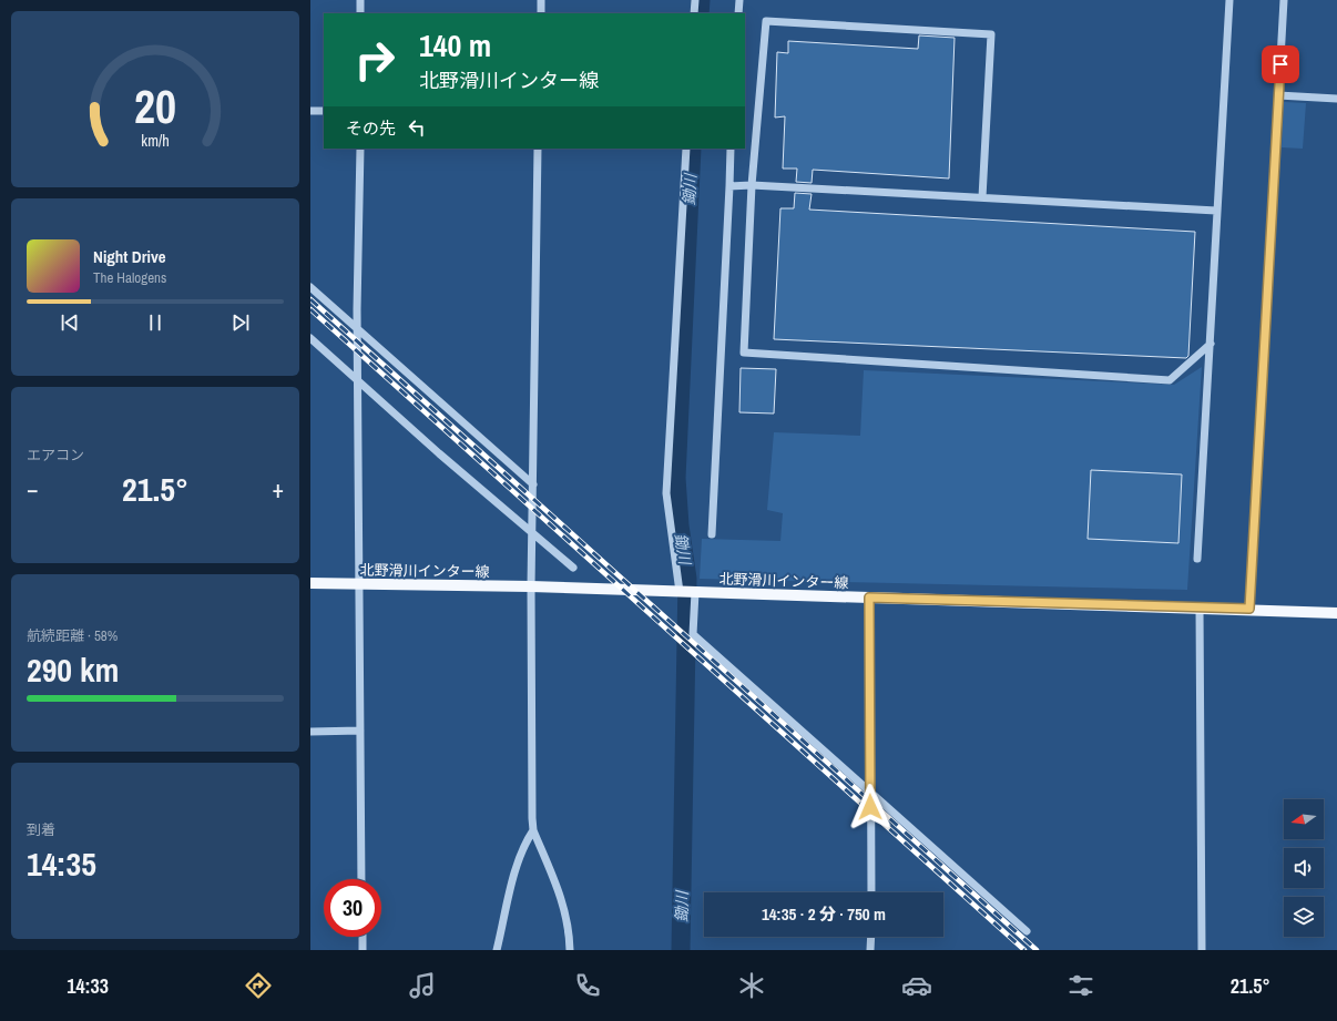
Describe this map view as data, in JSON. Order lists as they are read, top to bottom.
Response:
{
  "streets": {
    "main road": ["北野滑川インター線"]
  },
  "water": ["鋤川"],
  "north": "left",
  "page": {
    "turn": ["140 m", "北野滑川インター線"],
    "then": "その先",
    "song": ["Night Drive", "The Halogens"],
    "tile": [
      "エアコン",
      ["航続距離 · 58%", "290 km"],
      ["到着", "14:35"]
    ],
    "heat": ["−", "21.5°", "+"],
    "limit": "30",
    "trip": "14:35 · 2 分 · 750 m",
    "tabs": ["14:33", "21.5°"],
    "gauge": ["20", "km/h"]
  }
}
